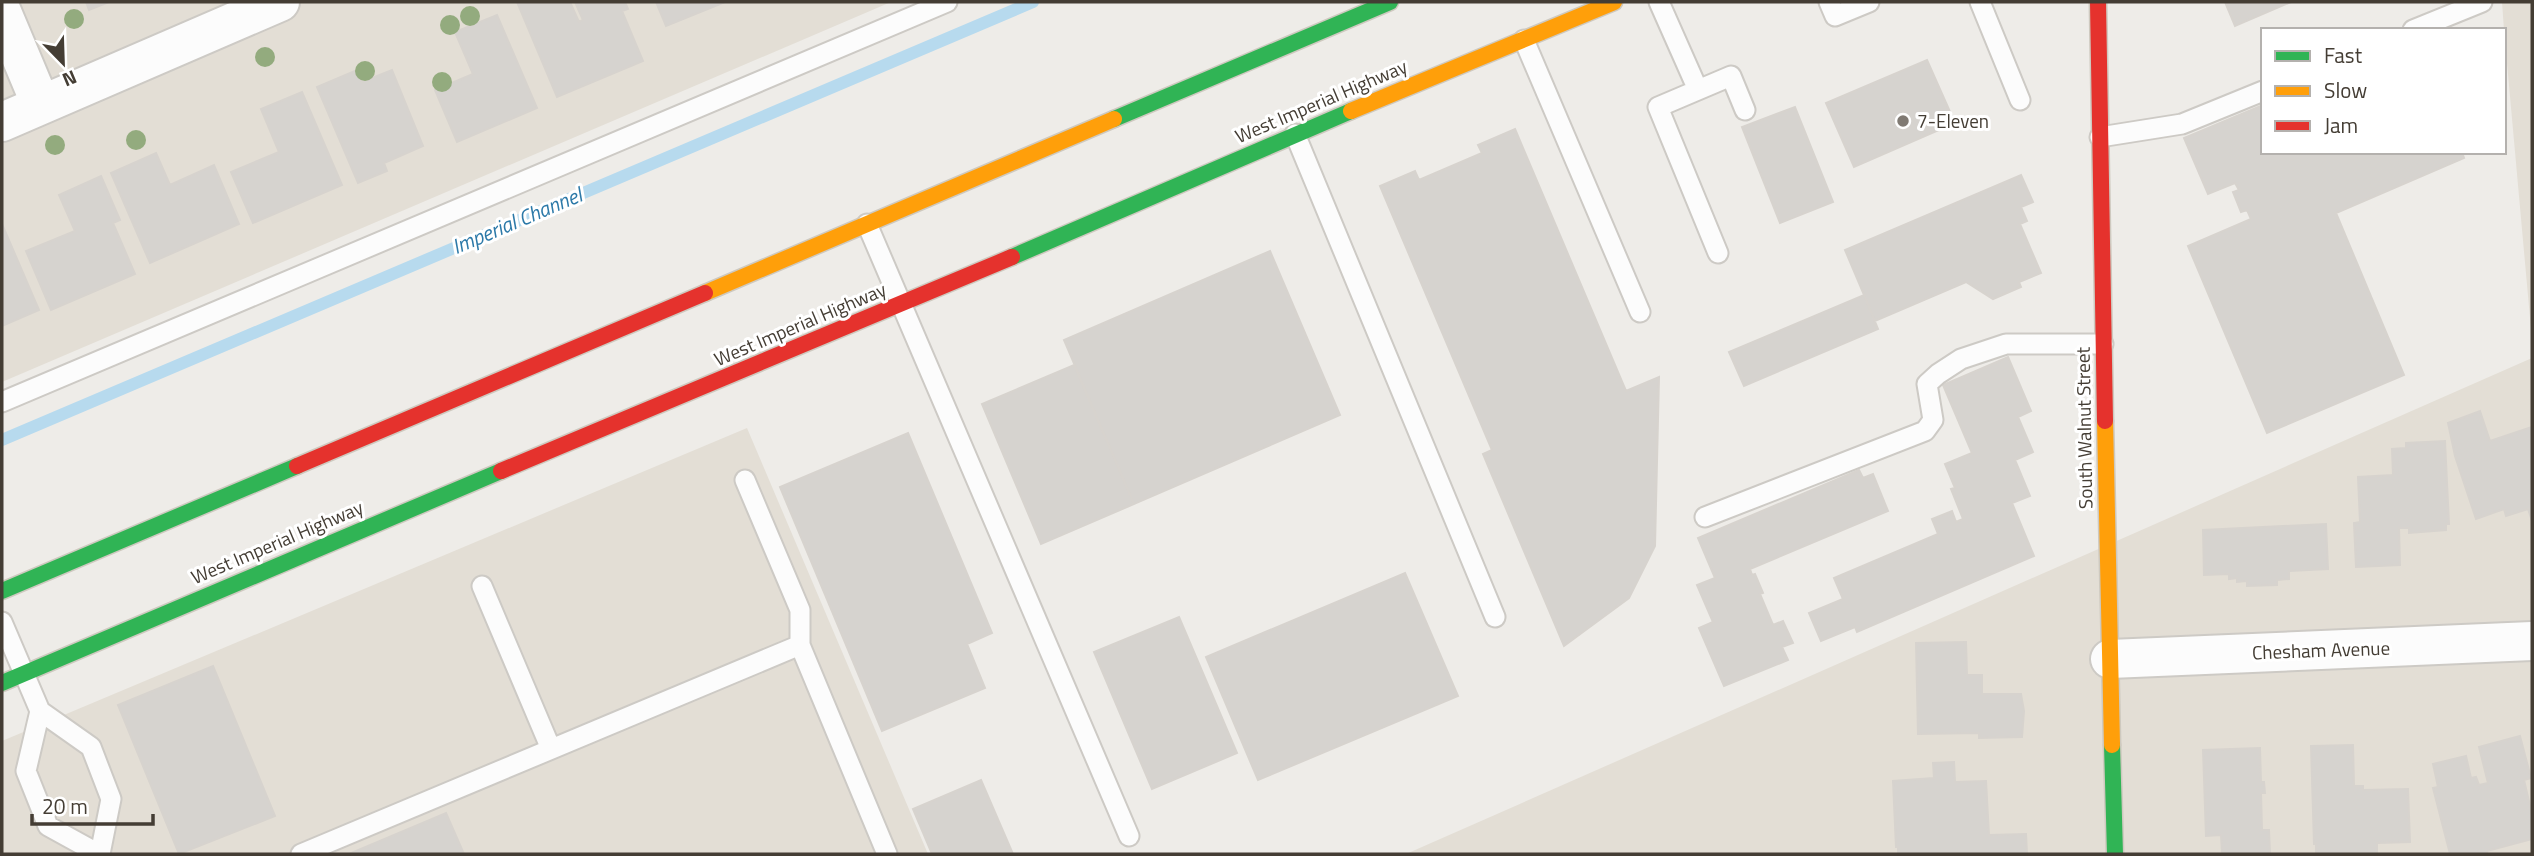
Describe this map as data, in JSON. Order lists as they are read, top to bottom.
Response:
{
  "streets": {
    "main road": ["West Imperial Highway", "South Walnut Street"],
    "street": ["Chesham Avenue"]
  },
  "crossings": [
    ["South Walnut Street", "Chesham Avenue"]
  ],
  "water": ["Imperial Channel"],
  "places": ["7-Eleven"],
  "legend": ["Fast", "Slow", "Jam"],
  "scale_bar": "20 m",
  "north": "bottom right"
}
